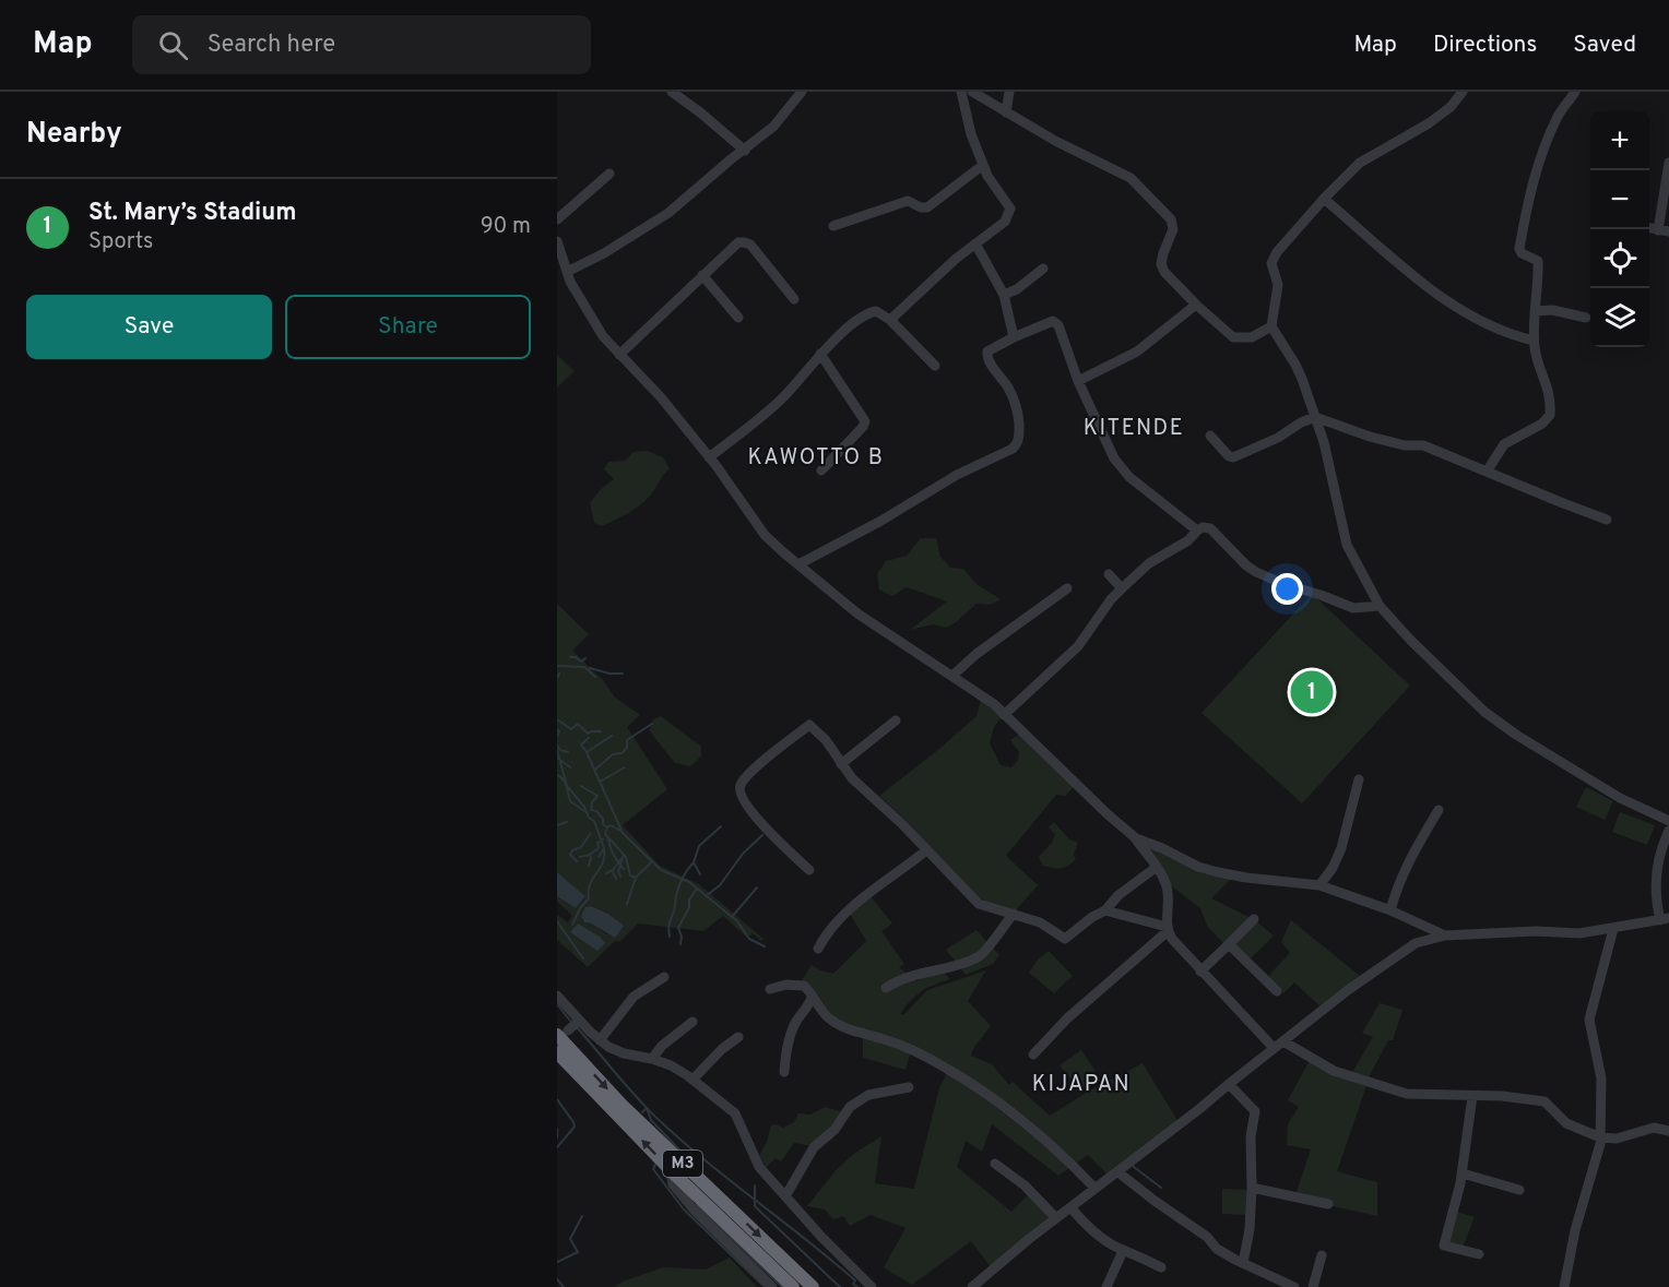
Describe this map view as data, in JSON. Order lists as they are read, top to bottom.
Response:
{
  "streets": {
    "highway": ["M3"]
  },
  "districts": ["KITENDE", "KAWOTTO B", "KIJAPAN"],
  "page": {
    "header": "Map",
    "search": "Search here",
    "nav": ["Map", "Directions", "Saved"],
    "heading": "Nearby",
    "map_buttons": ["+", "−"],
    "list": [
      {
        "mark": "1",
        "name": "St. Mary’s Stadium",
        "note": "Sports",
        "value": "90 m"
      }
    ],
    "buttons": ["Save", "Share"],
    "pins": "1"
  }
}
